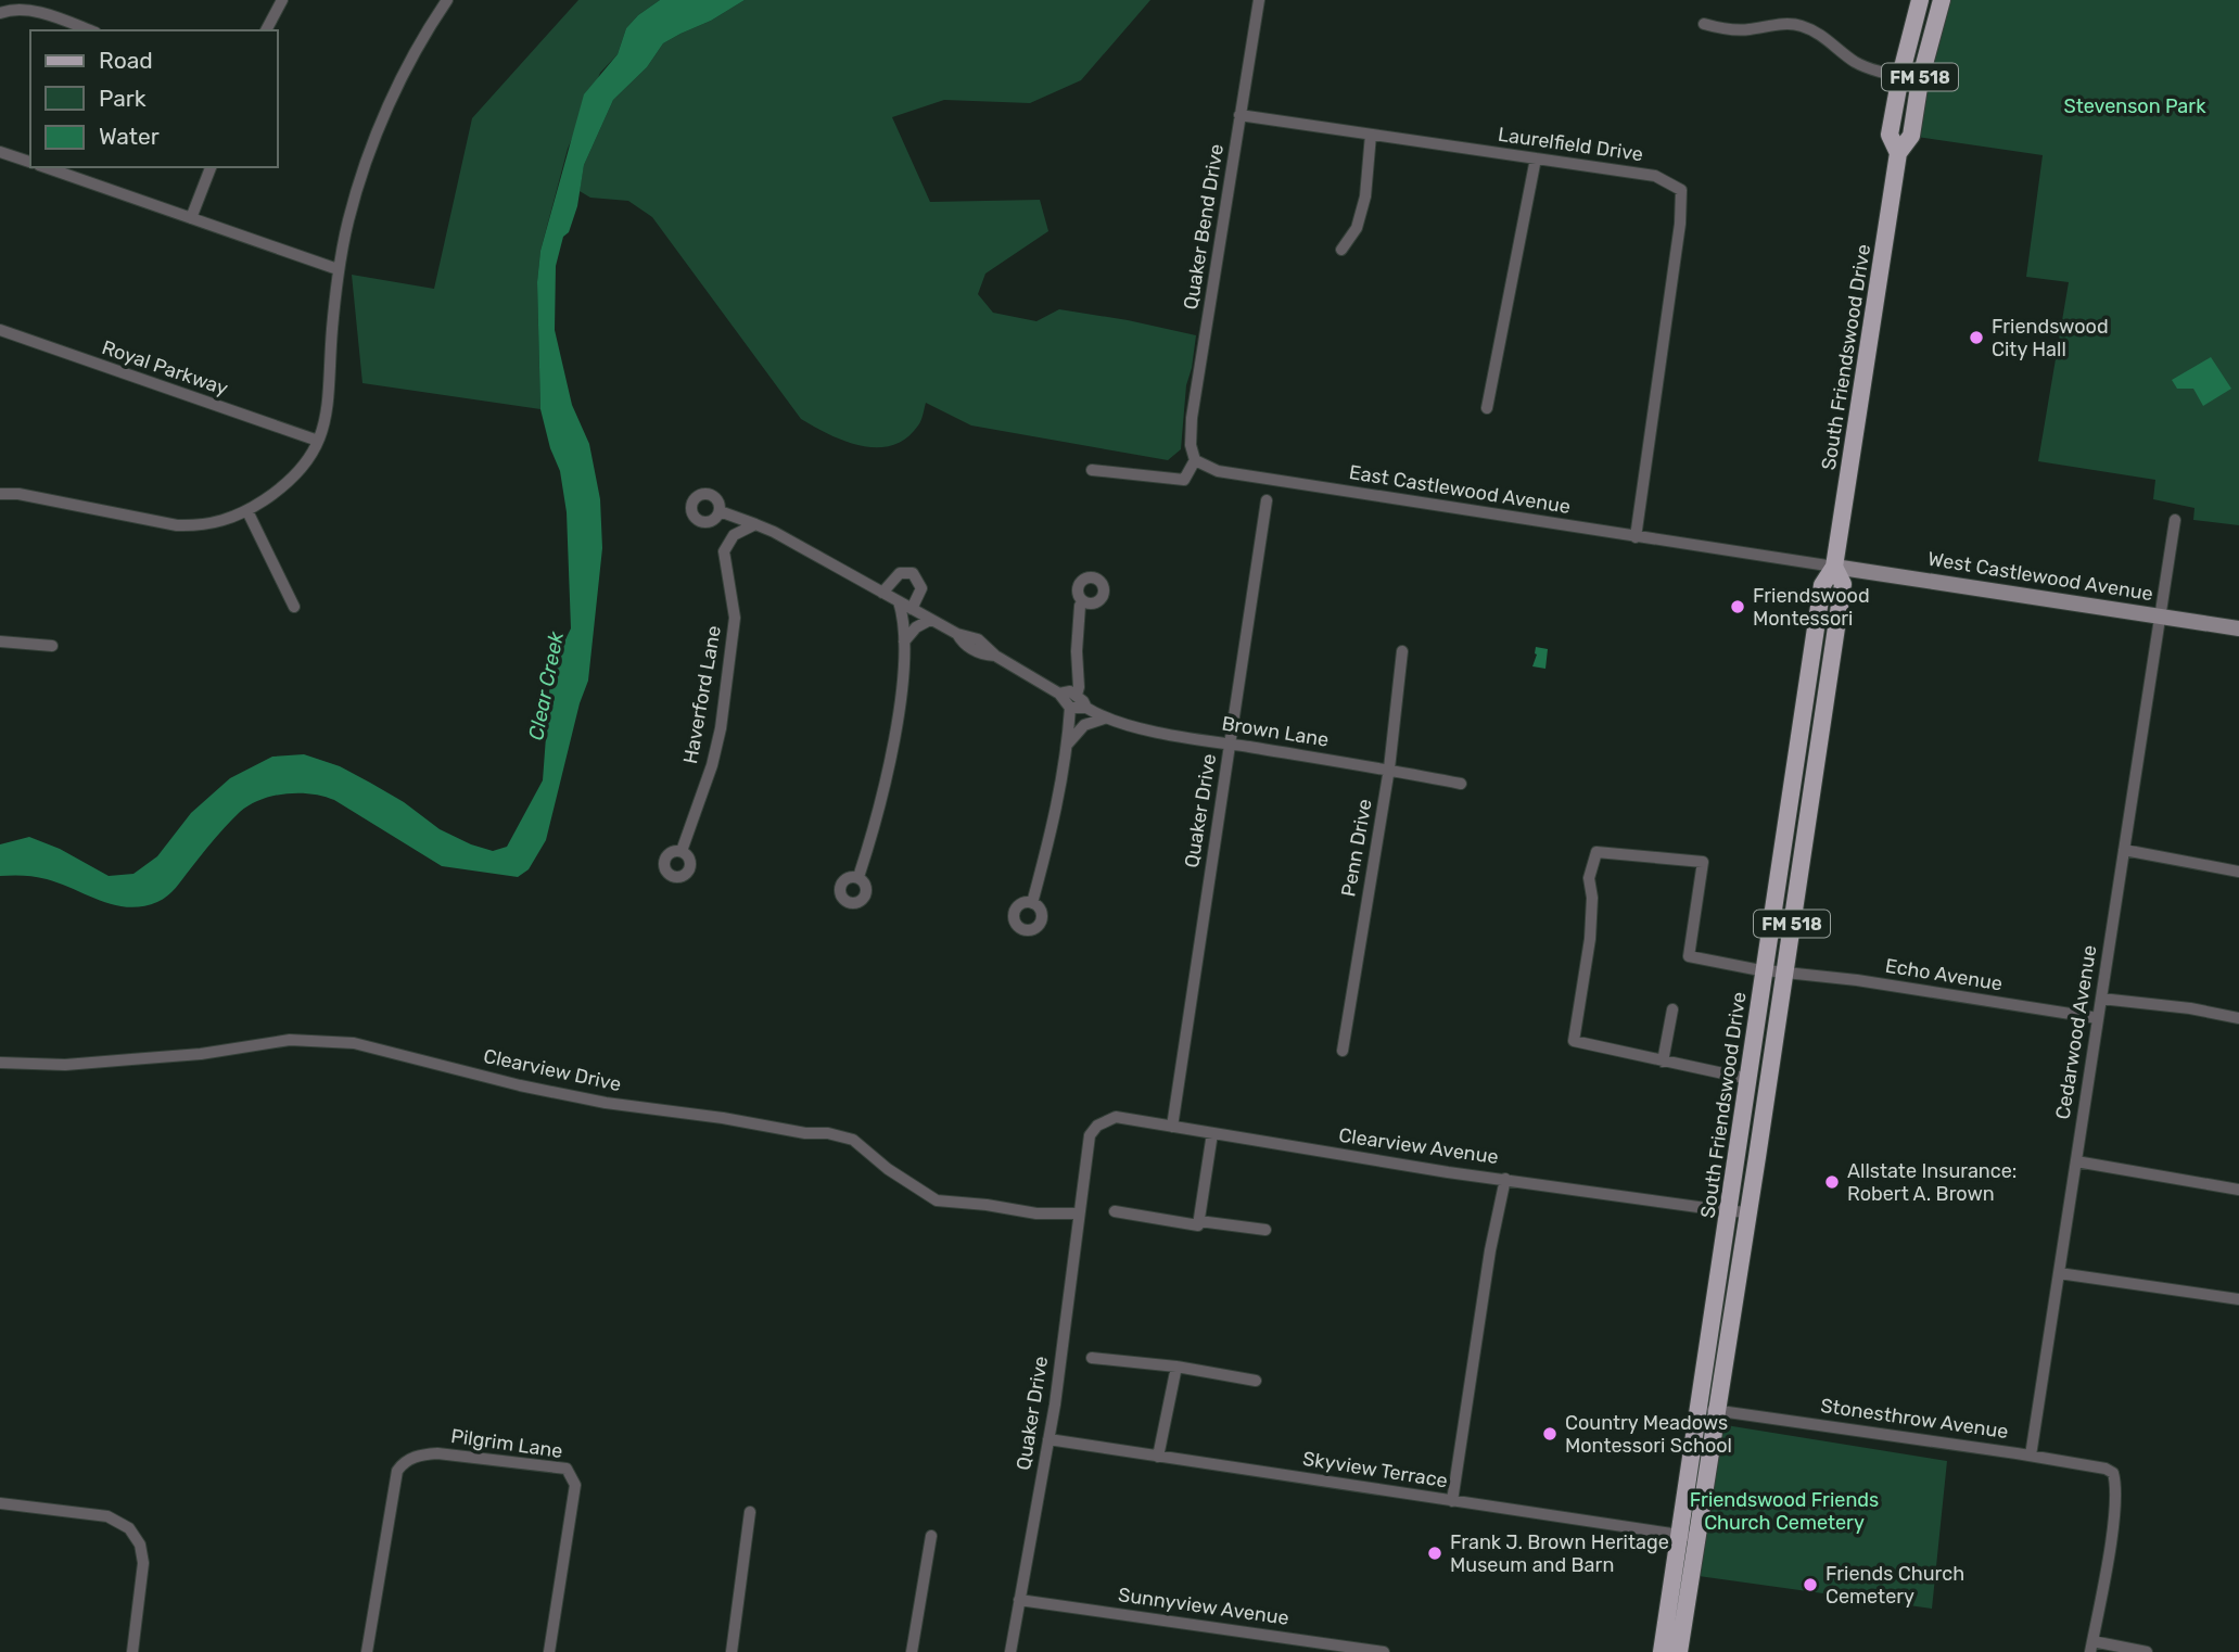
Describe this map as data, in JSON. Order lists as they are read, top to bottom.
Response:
{
  "streets": {
    "main road": ["FM 518", "South Friendswood Drive"],
    "street": [
      "Laurelfield Drive",
      "Quaker Bend Drive",
      "Royal Parkway",
      "East Castlewood Avenue",
      "West Castlewood Avenue",
      "Haverford Lane",
      "Brown Lane",
      "Quaker Drive",
      "Penn Drive",
      "Echo Avenue",
      "Cedarwood Avenue",
      "Clearview Drive",
      "Clearview Avenue",
      "Stonesthrow Avenue",
      "Pilgrim Lane",
      "Skyview Terrace",
      "Sunnyview Avenue"
    ]
  },
  "crossings": [
    ["Laurelfield Drive", "Quaker Bend Drive"],
    ["Laurelfield Drive", "East Castlewood Avenue"],
    ["Quaker Bend Drive", "East Castlewood Avenue"],
    ["South Friendswood Drive", "East Castlewood Avenue"],
    ["South Friendswood Drive", "West Castlewood Avenue"],
    ["South Friendswood Drive", "Echo Avenue"],
    ["South Friendswood Drive", "Clearview Avenue"],
    ["South Friendswood Drive", "Stonesthrow Avenue"],
    ["South Friendswood Drive", "Skyview Terrace"],
    ["East Castlewood Avenue", "West Castlewood Avenue"],
    ["West Castlewood Avenue", "Cedarwood Avenue"],
    ["Brown Lane", "Quaker Drive"],
    ["Brown Lane", "Penn Drive"],
    ["Quaker Drive", "Clearview Drive"],
    ["Quaker Drive", "Clearview Avenue"],
    ["Quaker Drive", "Skyview Terrace"],
    ["Quaker Drive", "Sunnyview Avenue"],
    ["Echo Avenue", "Cedarwood Avenue"],
    ["Cedarwood Avenue", "Stonesthrow Avenue"]
  ],
  "water": ["Clear Creek"],
  "parks": ["Stevenson Park", "Friendswood Friends Church Cemetery"],
  "places": [
    "Friendswood City Hall",
    "Friendswood Montessori",
    "Allstate Insurance: Robert A. Brown",
    "Country Meadows Montessori School",
    "Frank J. Brown Heritage Museum and Barn",
    "Friends Church Cemetery"
  ],
  "legend": ["Road", "Park", "Water"]
}
